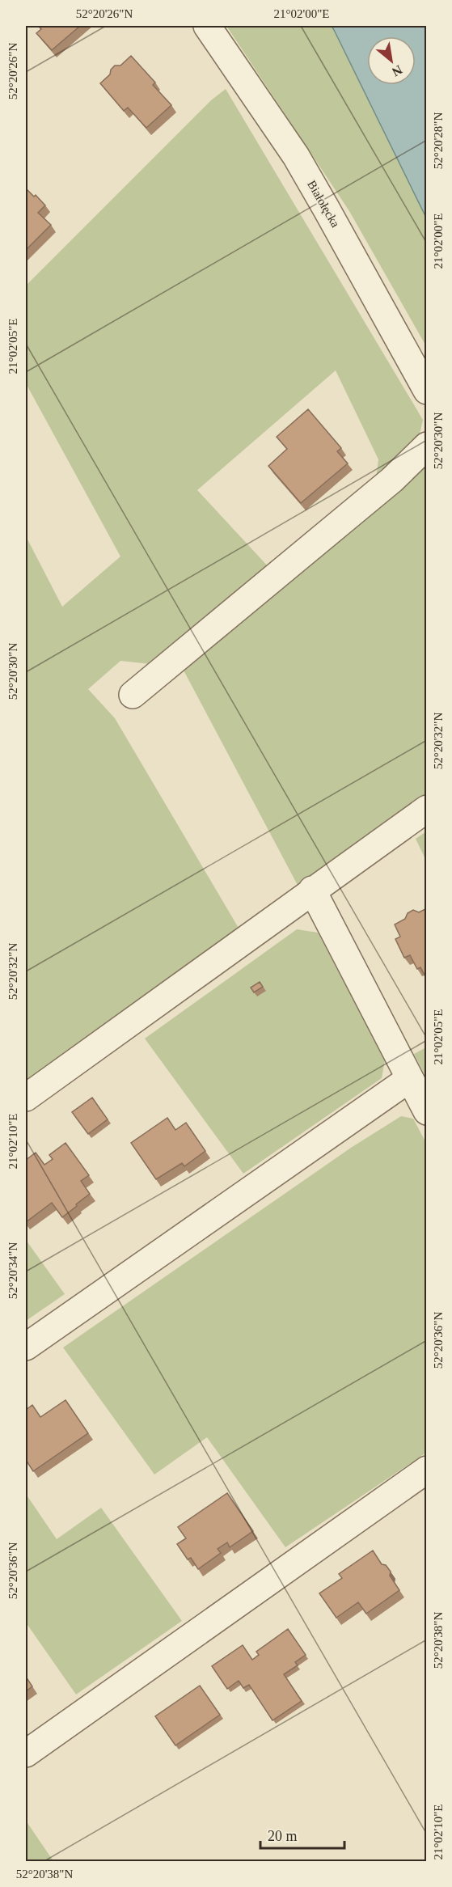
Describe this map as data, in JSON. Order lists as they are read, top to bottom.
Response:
{
  "streets": {
    "street": ["Białołęcka"]
  },
  "scale_bar": "20 m",
  "north": "bottom right",
  "coordinates": [
    "52°20'26\"N",
    "21°02'00\"E",
    "52°20'28\"N",
    "21°02'05\"E",
    "52°20'30\"N",
    "52°20'32\"N",
    "21°02'10\"E",
    "52°20'34\"N",
    "52°20'36\"N",
    "52°20'38\"N"
  ]
}
